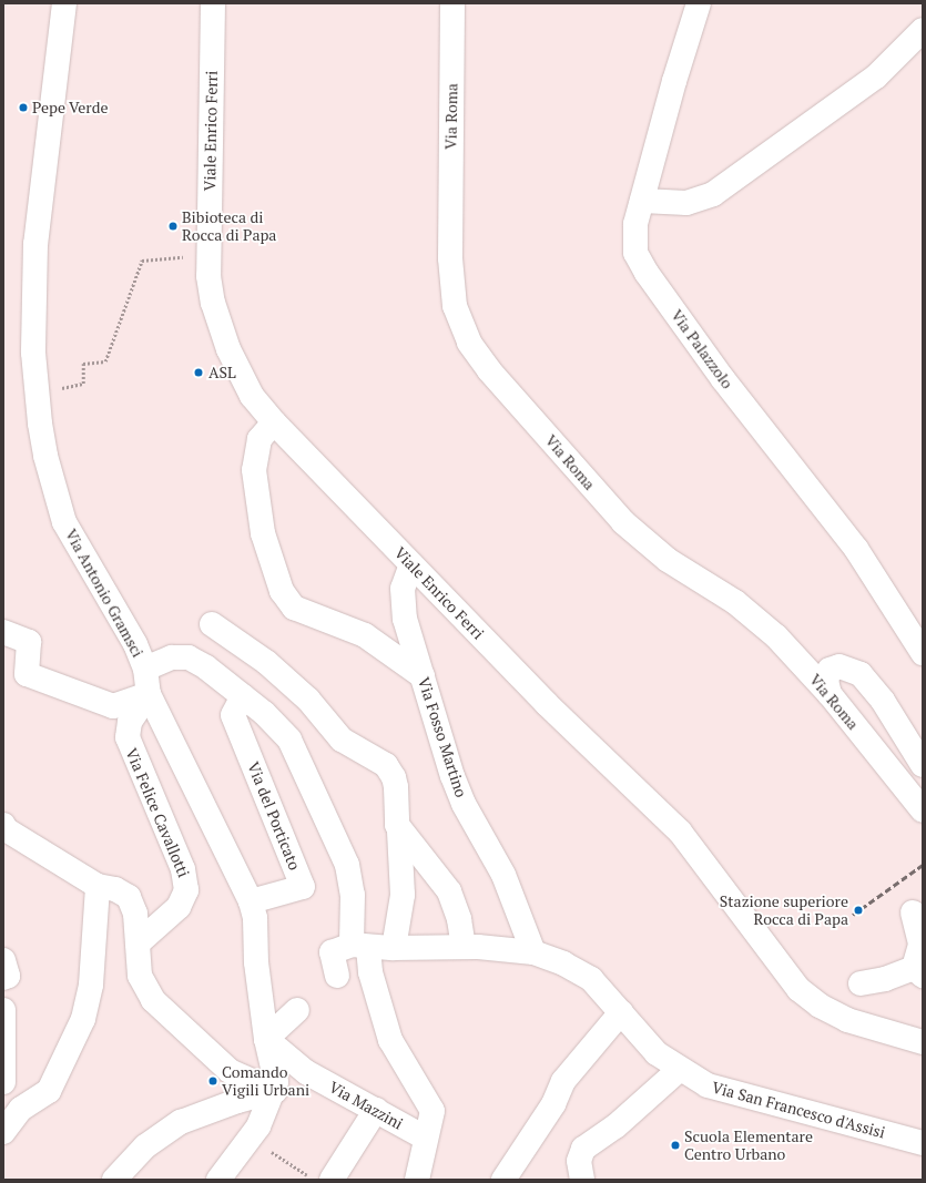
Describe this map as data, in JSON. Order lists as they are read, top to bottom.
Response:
{
  "streets": {
    "street": [
      "Via Roma",
      "Viale Enrico Ferri",
      "Via Palazzolo",
      "Via Antonio Gramsci",
      "Via Fosso Martino",
      "Via Felice Cavallotti",
      "Via del Porticato",
      "Via Mazzini",
      "Via San Francesco d'Assisi"
    ]
  },
  "crossings": [
    ["Viale Enrico Ferri", "Via Fosso Martino"],
    ["Via Antonio Gramsci", "Via Felice Cavallotti"],
    ["Via Antonio Gramsci", "Via del Porticato"],
    ["Via Antonio Gramsci", "Via Mazzini"],
    ["Via Fosso Martino", "Via San Francesco d'Assisi"]
  ],
  "places": [
    "Pepe Verde",
    "Bibioteca di Rocca di Papa",
    "ASL",
    "Stazione superiore Rocca di Papa",
    "Comando Vigili Urbani",
    "Scuola Elementare Centro Urbano"
  ]
}
